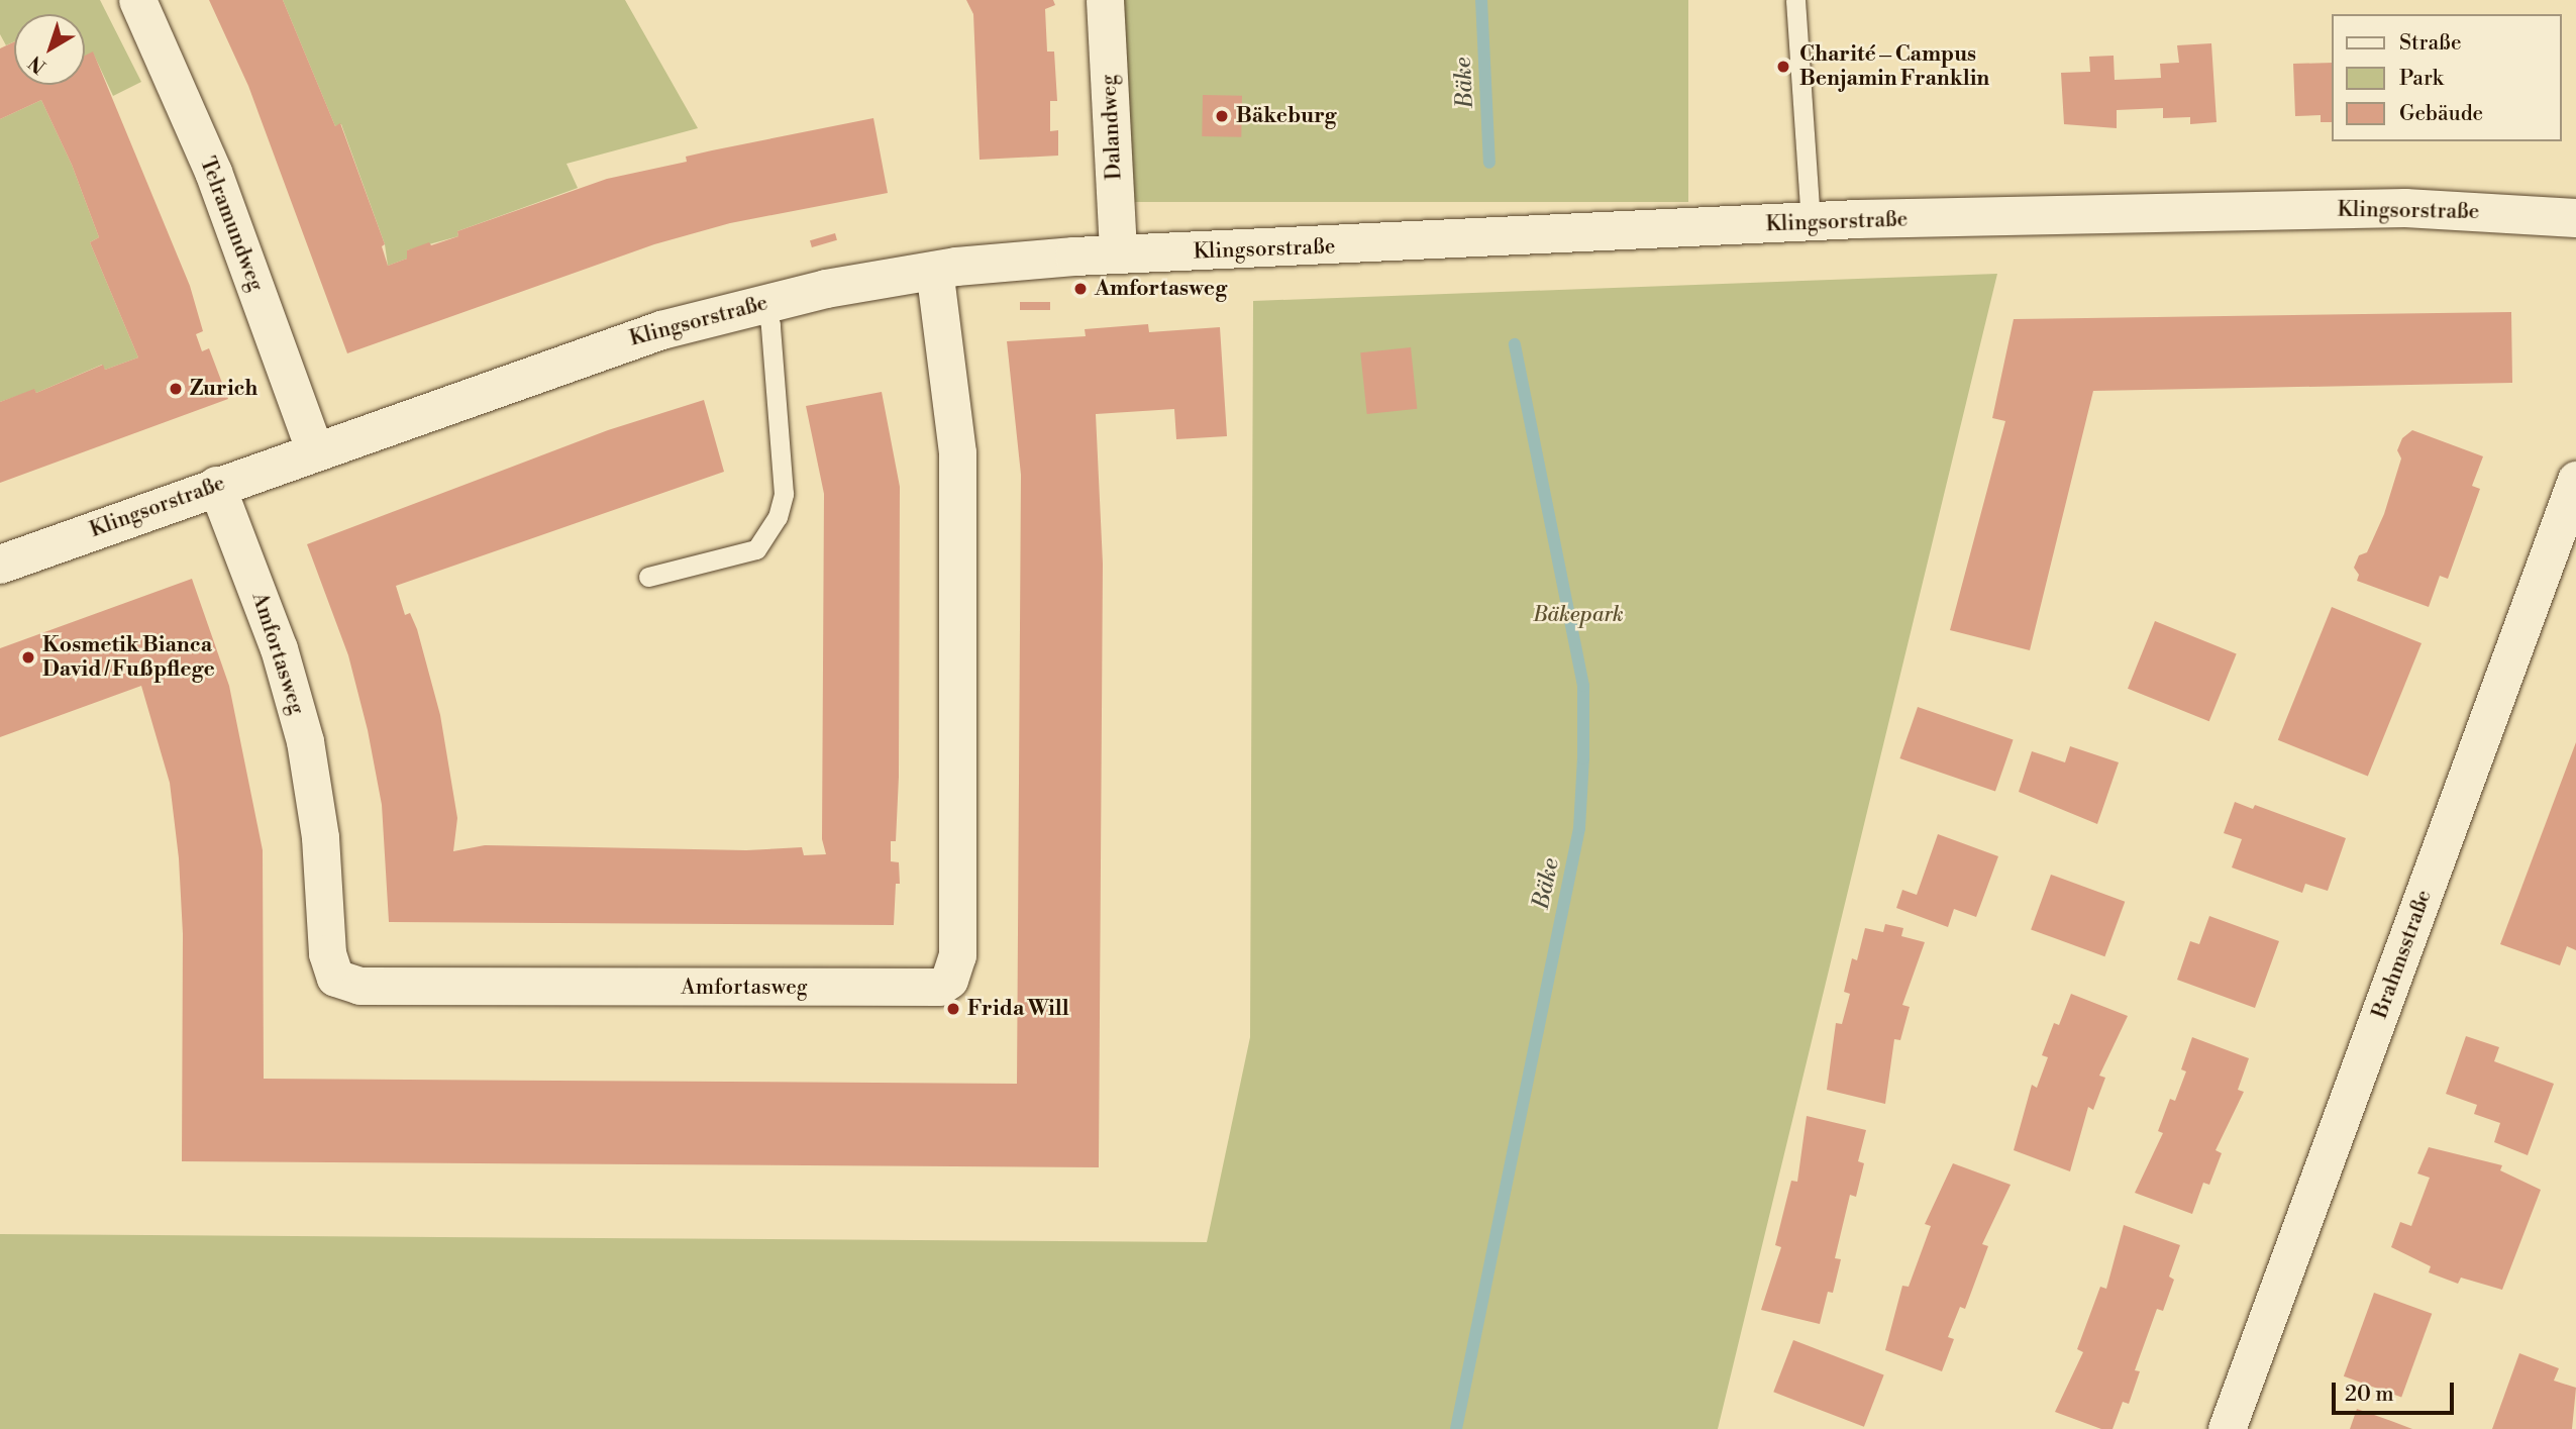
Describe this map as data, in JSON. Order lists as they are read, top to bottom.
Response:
{
  "streets": {
    "street": [
      "Dalandweg",
      "Klingsorstraße",
      "Telramundweg",
      "Amfortasweg",
      "Brahmsstraße"
    ]
  },
  "crossings": [
    ["Dalandweg", "Klingsorstraße"],
    ["Klingsorstraße", "Telramundweg"],
    ["Klingsorstraße", "Amfortasweg"]
  ],
  "water": ["Bäke"],
  "parks": ["Bäkepark"],
  "places": [
    "Charité – Campus Benjamin Franklin",
    "Bäkeburg",
    "Amfortasweg",
    "Zurich",
    "Kosmetik Bianca David / Fußpflege",
    "Frida Will"
  ],
  "legend": ["Straße", "Park", "Gebäude"],
  "scale_bar": "20 m",
  "north": "bottom left"
}
